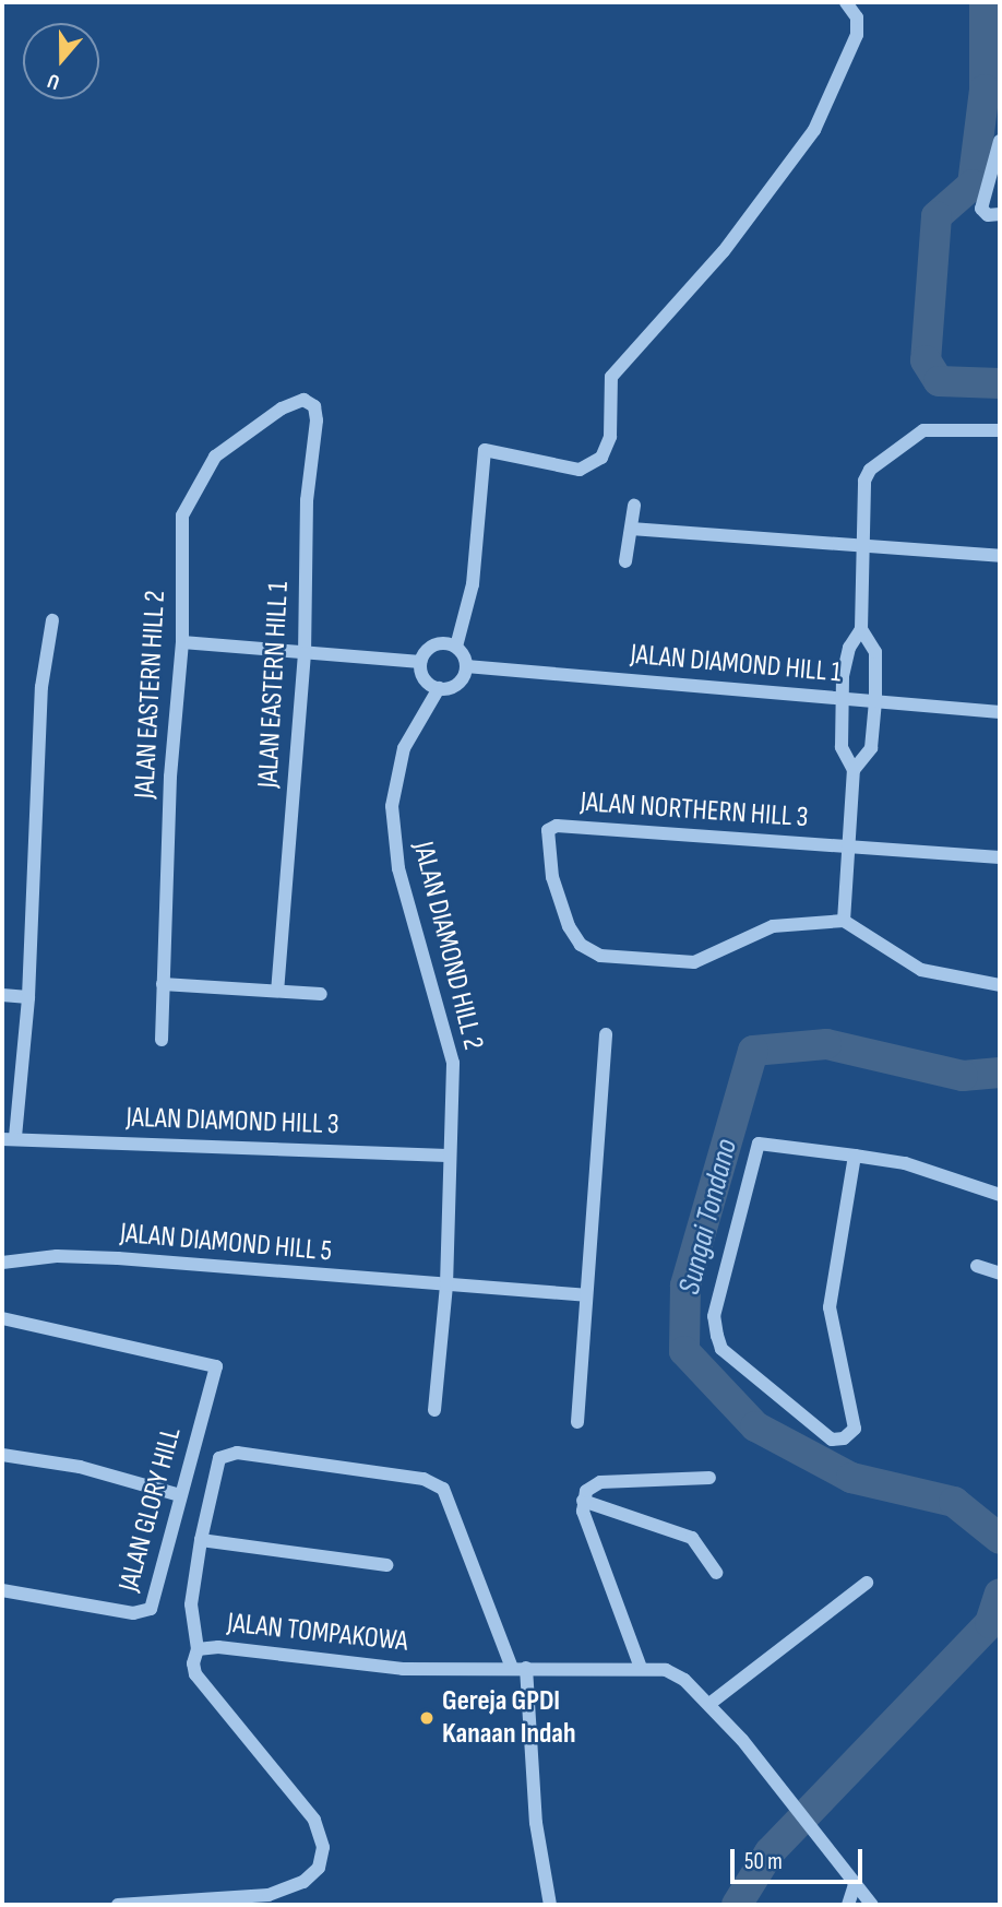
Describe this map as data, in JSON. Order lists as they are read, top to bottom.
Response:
{
  "streets": {
    "street": [
      "JALAN DIAMOND HILL 1",
      "JALAN EASTERN HILL 1",
      "JALAN EASTERN HILL 2",
      "JALAN NORTHERN HILL 3",
      "JALAN DIAMOND HILL 2",
      "JALAN DIAMOND HILL 3",
      "JALAN DIAMOND HILL 5",
      "JALAN GLORY HILL",
      "JALAN TOMPAKOWA"
    ]
  },
  "crossings": [
    ["JALAN DIAMOND HILL 1", "JALAN DIAMOND HILL 2"],
    ["JALAN EASTERN HILL 1", "JALAN EASTERN HILL 2"],
    ["JALAN DIAMOND HILL 2", "JALAN DIAMOND HILL 3"],
    ["JALAN DIAMOND HILL 2", "JALAN DIAMOND HILL 5"]
  ],
  "water": ["Sungai Tondano"],
  "places": ["Gereja GPDI Kanaan Indah"],
  "scale_bar": "50 m",
  "north": "bottom"
}
